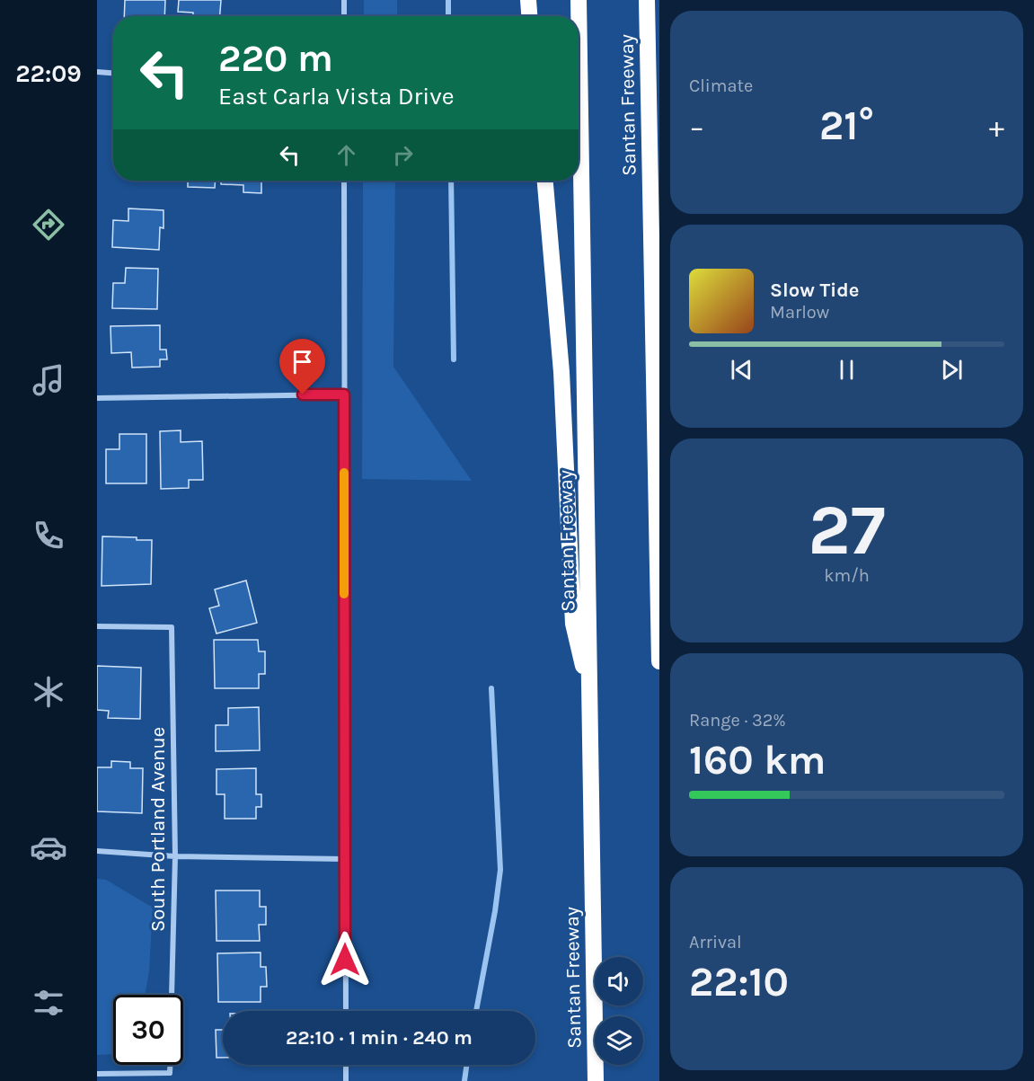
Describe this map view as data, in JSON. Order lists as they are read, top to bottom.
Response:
{
  "streets": {
    "highway": ["Santan Freeway"],
    "street": ["South Portland Avenue"]
  },
  "page": {
    "tabs": "22:09",
    "tile": [
      "Climate",
      ["27", "km/h"],
      ["Range · 32%", "160 km"],
      ["Arrival", "22:10"]
    ],
    "turn": ["220 m", "East Carla Vista Drive"],
    "heat": ["−", "21°", "+"],
    "song": ["Slow Tide", "Marlow"],
    "limit": "30",
    "trip": "22:10 · 1 min · 240 m"
  }
}
